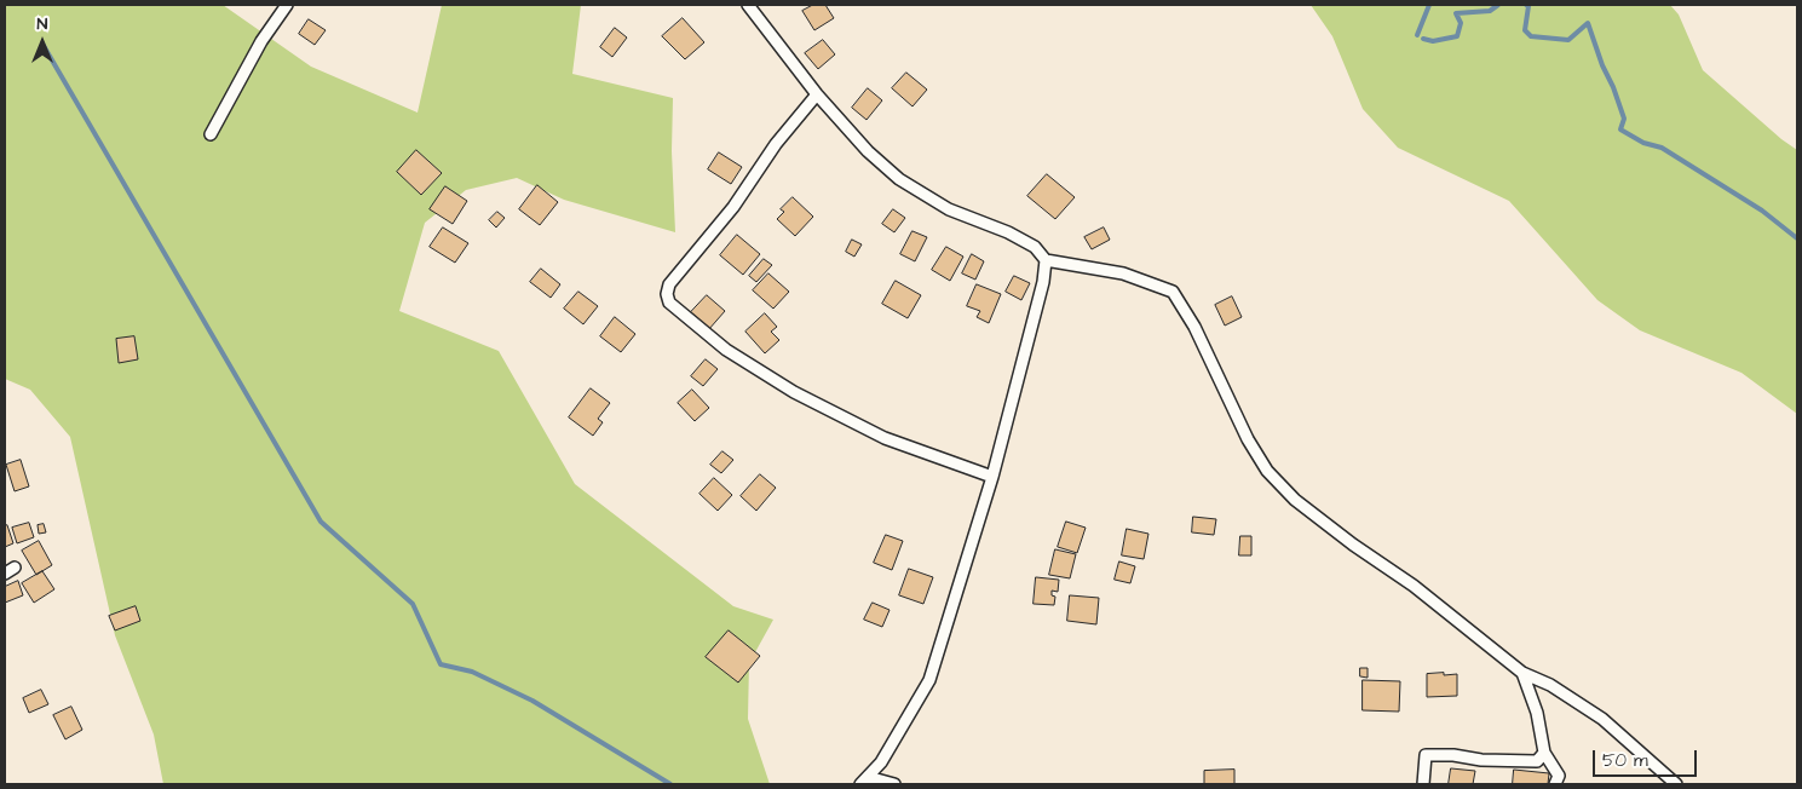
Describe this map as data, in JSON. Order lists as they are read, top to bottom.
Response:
{
  "scale_bar": "50 m",
  "north": "top"
}
